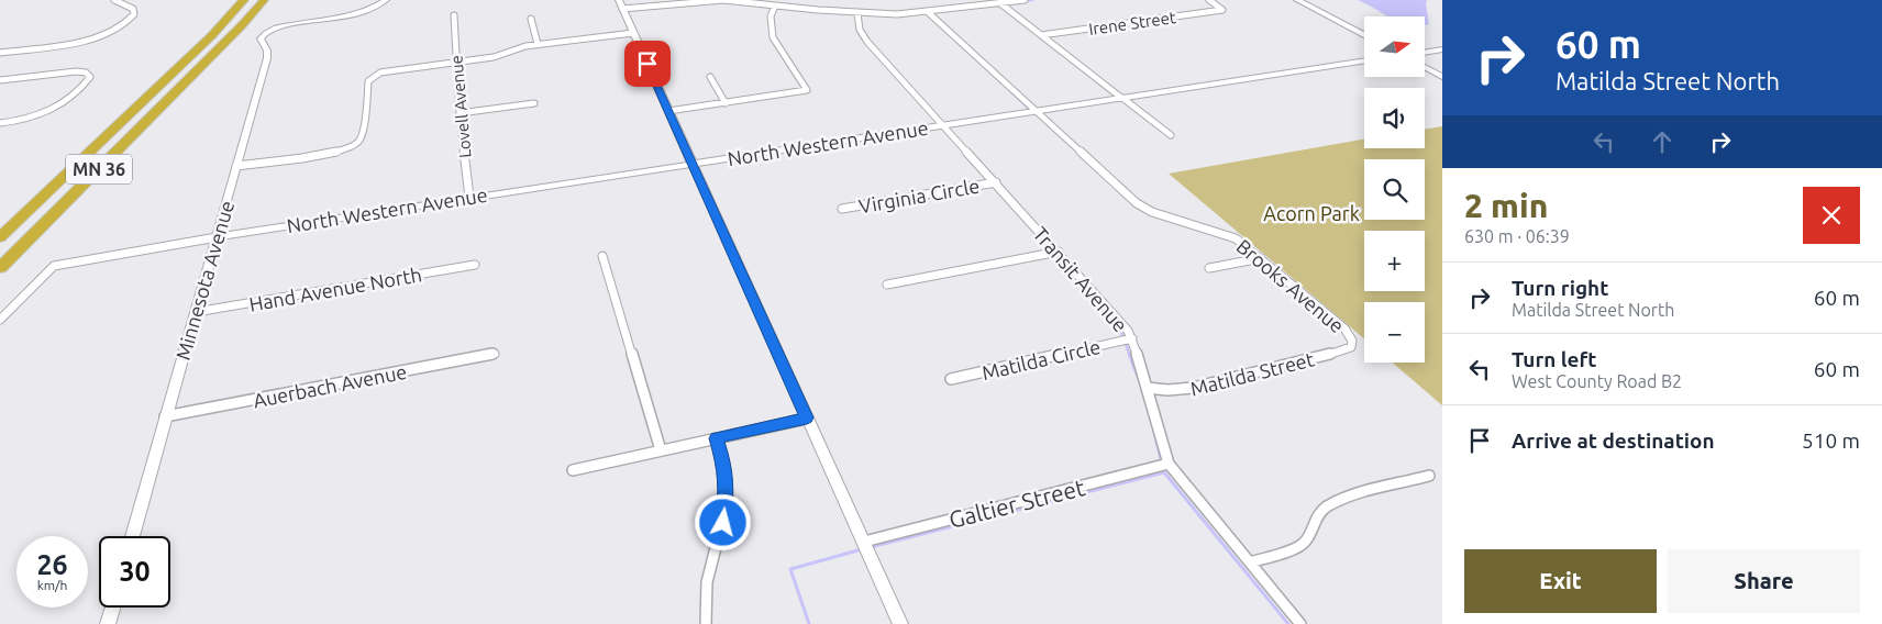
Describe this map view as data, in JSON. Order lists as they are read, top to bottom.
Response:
{
  "streets": {
    "highway": ["MN 36"],
    "street": [
      "Irene Street",
      "Lovell Avenue",
      "North Western Avenue",
      "Virginia Circle",
      "Transit Avenue",
      "Minnesota Avenue",
      "Brooks Avenue",
      "Hand Avenue North",
      "Matilda Circle",
      "Matilda Street",
      "Auerbach Avenue",
      "Galtier Street"
    ]
  },
  "crossings": [
    ["Lovell Avenue", "North Western Avenue"],
    ["North Western Avenue", "Transit Avenue"],
    ["North Western Avenue", "Minnesota Avenue"],
    ["North Western Avenue", "Brooks Avenue"],
    ["Virginia Circle", "Transit Avenue"],
    ["Transit Avenue", "Matilda Circle"],
    ["Transit Avenue", "Matilda Street"],
    ["Transit Avenue", "Galtier Street"],
    ["Minnesota Avenue", "Hand Avenue North"],
    ["Minnesota Avenue", "Auerbach Avenue"],
    ["Brooks Avenue", "Matilda Street"]
  ],
  "parks": ["Acorn Park"],
  "north": "right",
  "page": {
    "turn": ["60 m", "Matilda Street North"],
    "map_buttons": ["+", "−"],
    "heading": ["2 min", "630 m · 06:39"],
    "list": [
      {
        "name": "Turn right",
        "note": "Matilda Street North",
        "value": "60 m"
      },
      {
        "name": "Turn left",
        "note": "West County Road B2",
        "value": "60 m"
      },
      {
        "name": "Arrive at destination",
        "value": "510 m"
      }
    ],
    "speed": "26 km/h",
    "limit": "30",
    "buttons": ["Exit", "Share"]
  }
}
